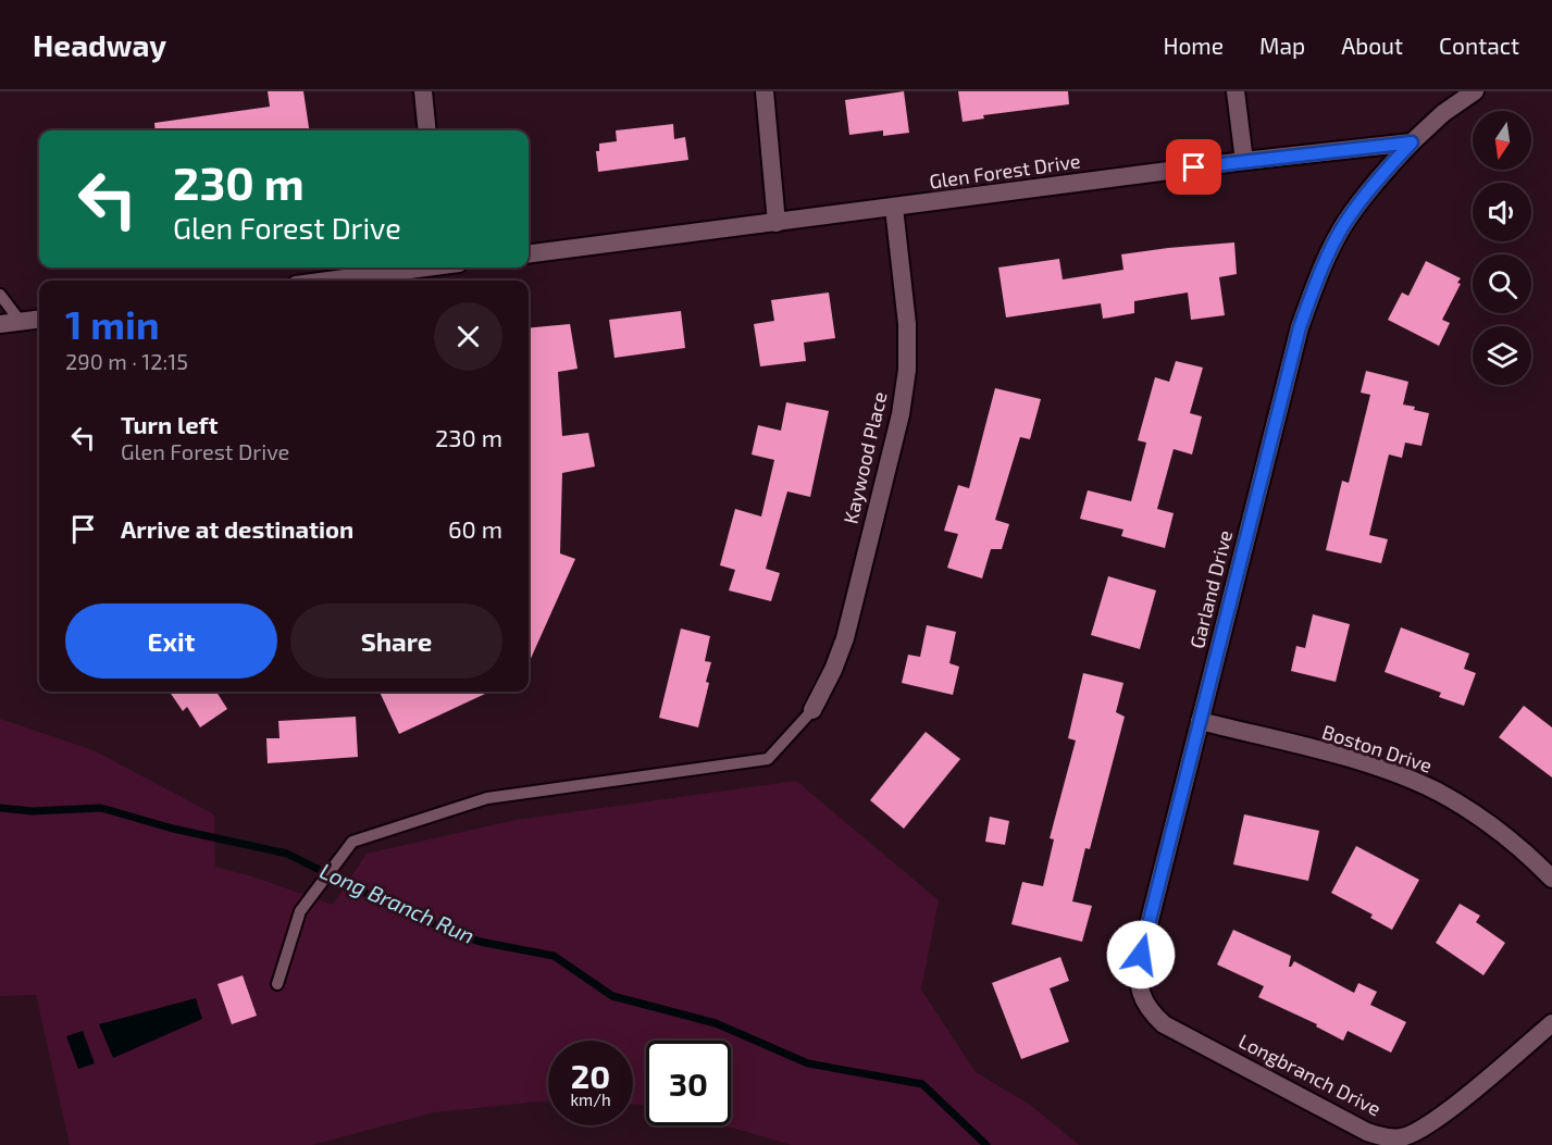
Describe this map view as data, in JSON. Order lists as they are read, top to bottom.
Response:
{
  "streets": {
    "street": [
      "Glen Forest Drive",
      "Kaywood Place",
      "Garland Drive",
      "Boston Drive",
      "Longbranch Drive"
    ]
  },
  "crossings": [
    ["Glen Forest Drive", "Kaywood Place"],
    ["Glen Forest Drive", "Garland Drive"],
    ["Garland Drive", "Boston Drive"],
    ["Garland Drive", "Longbranch Drive"]
  ],
  "water": ["Long Branch Run"],
  "north": "bottom",
  "page": {
    "header": "Headway",
    "nav": [
      "Home",
      "Map",
      "About",
      "Contact"
    ],
    "turn": ["230 m", "Glen Forest Drive"],
    "heading": ["1 min", "290 m · 12:15"],
    "list": [
      {
        "name": "Turn left",
        "note": "Glen Forest Drive",
        "value": "230 m"
      },
      {
        "name": "Arrive at destination",
        "value": "60 m"
      }
    ],
    "buttons": ["Exit", "Share"],
    "speed": "20 km/h",
    "limit": "30"
  }
}
